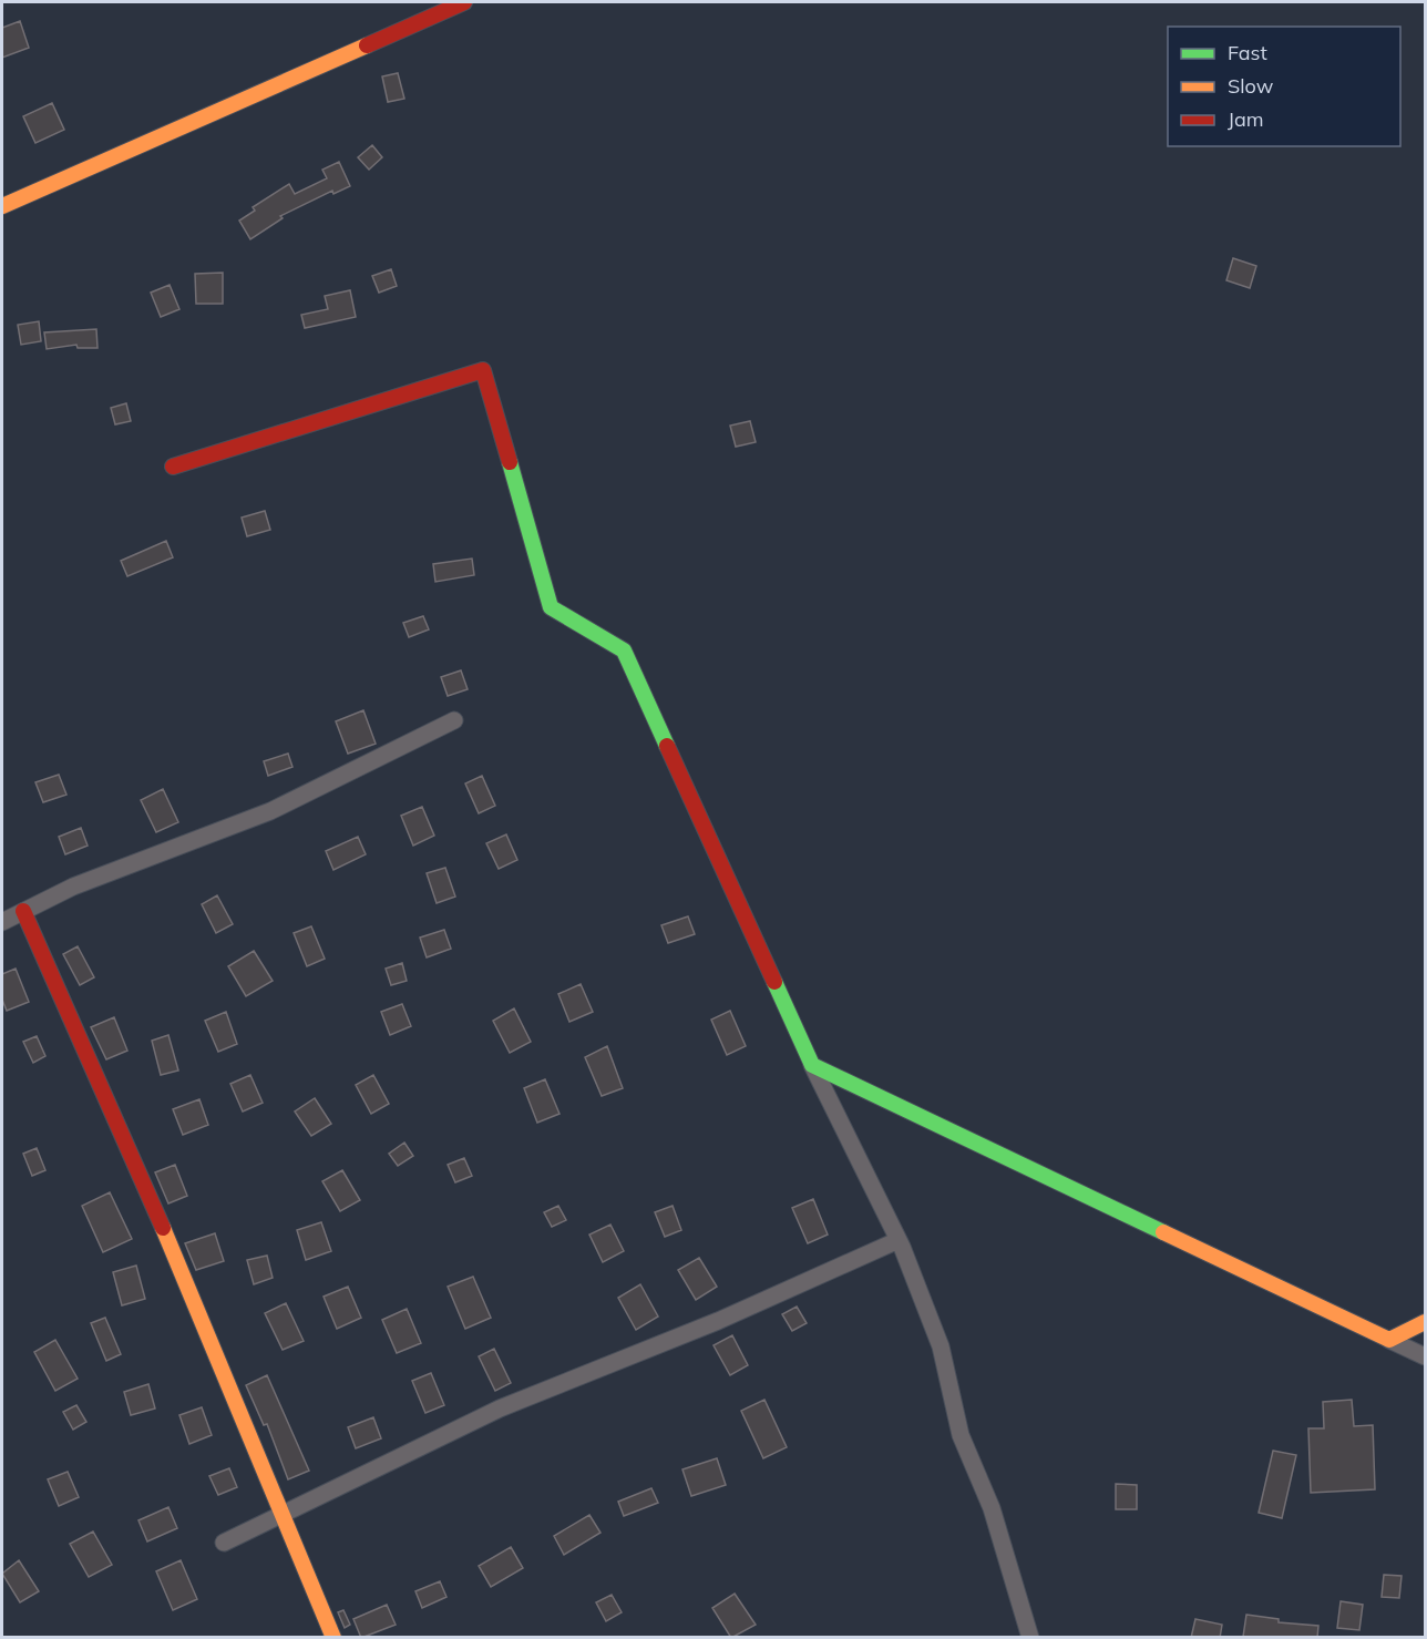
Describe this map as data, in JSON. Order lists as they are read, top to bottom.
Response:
{
  "legend": ["Fast", "Slow", "Jam"]
}
